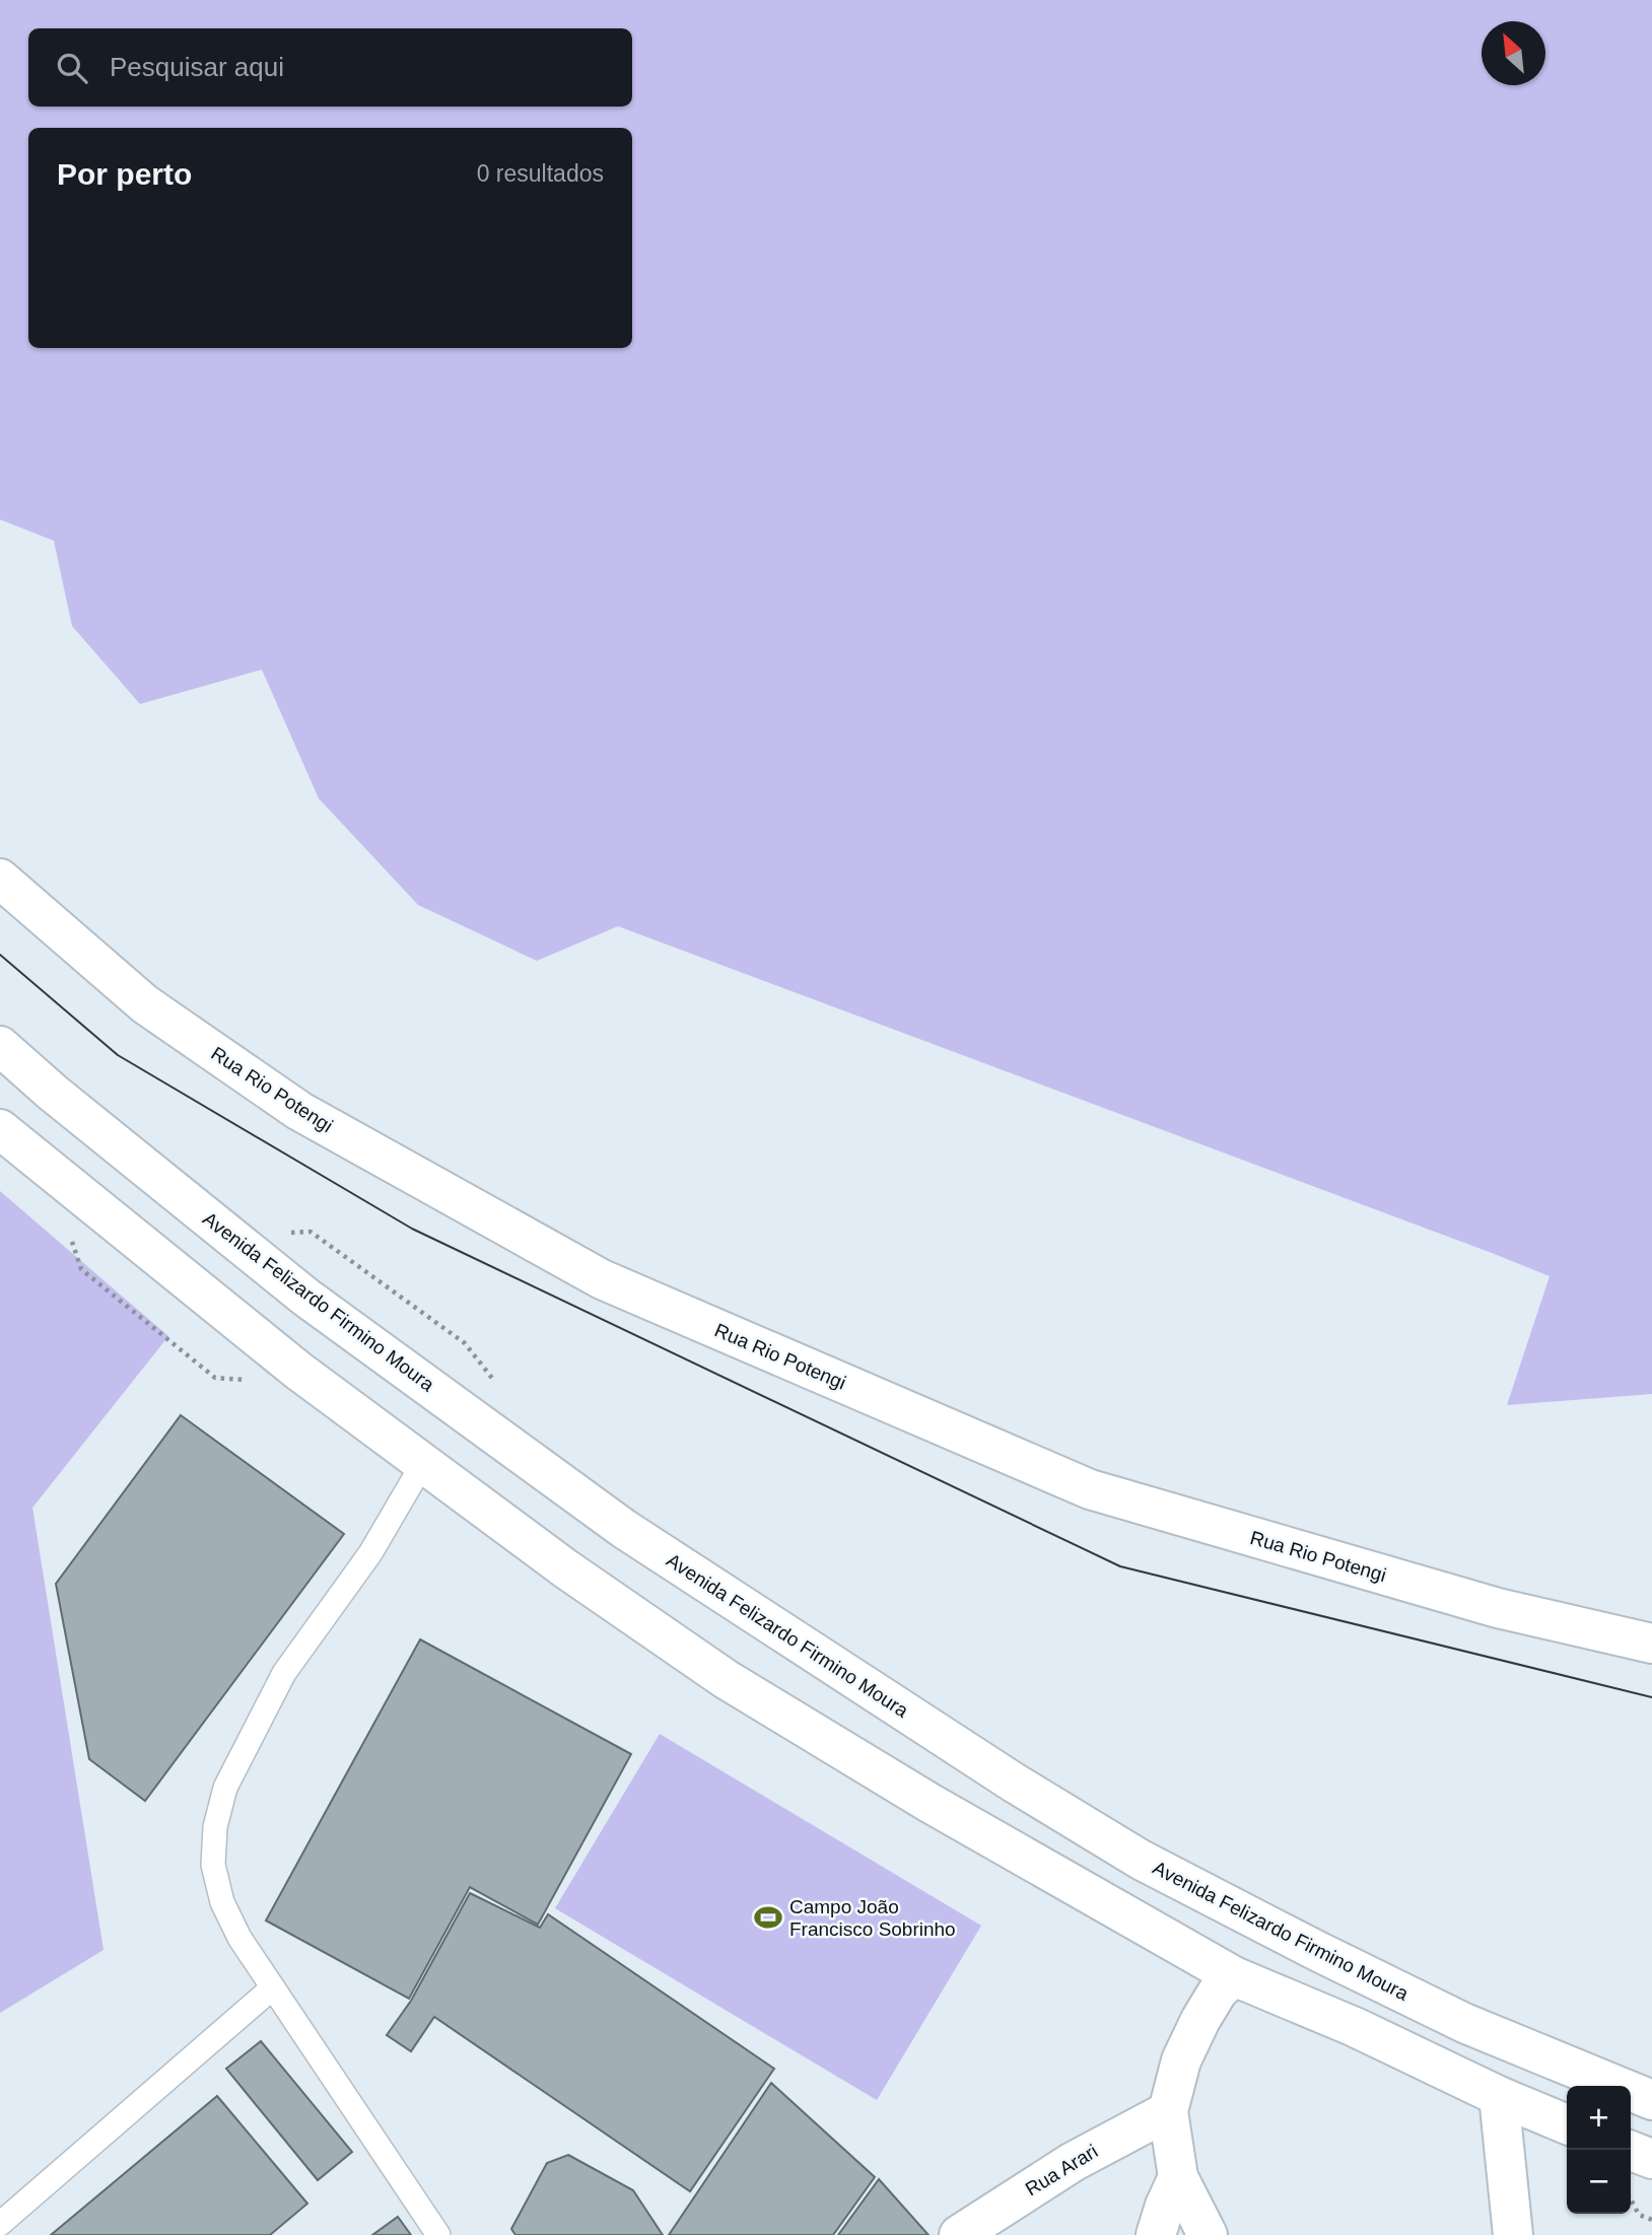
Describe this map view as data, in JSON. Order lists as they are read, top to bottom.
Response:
{
  "streets": {
    "main road": ["Rua Rio Potengi", "Avenida Felizardo Firmino Moura", "Rua Arari"]
  },
  "places": {
    "sports": ["Campo João Francisco Sobrinho"]
  },
  "north": "top left",
  "page": {
    "search": "Pesquisar aqui",
    "heading": ["Por perto", "0 resultados"],
    "map_buttons": ["+", "−"]
  }
}
